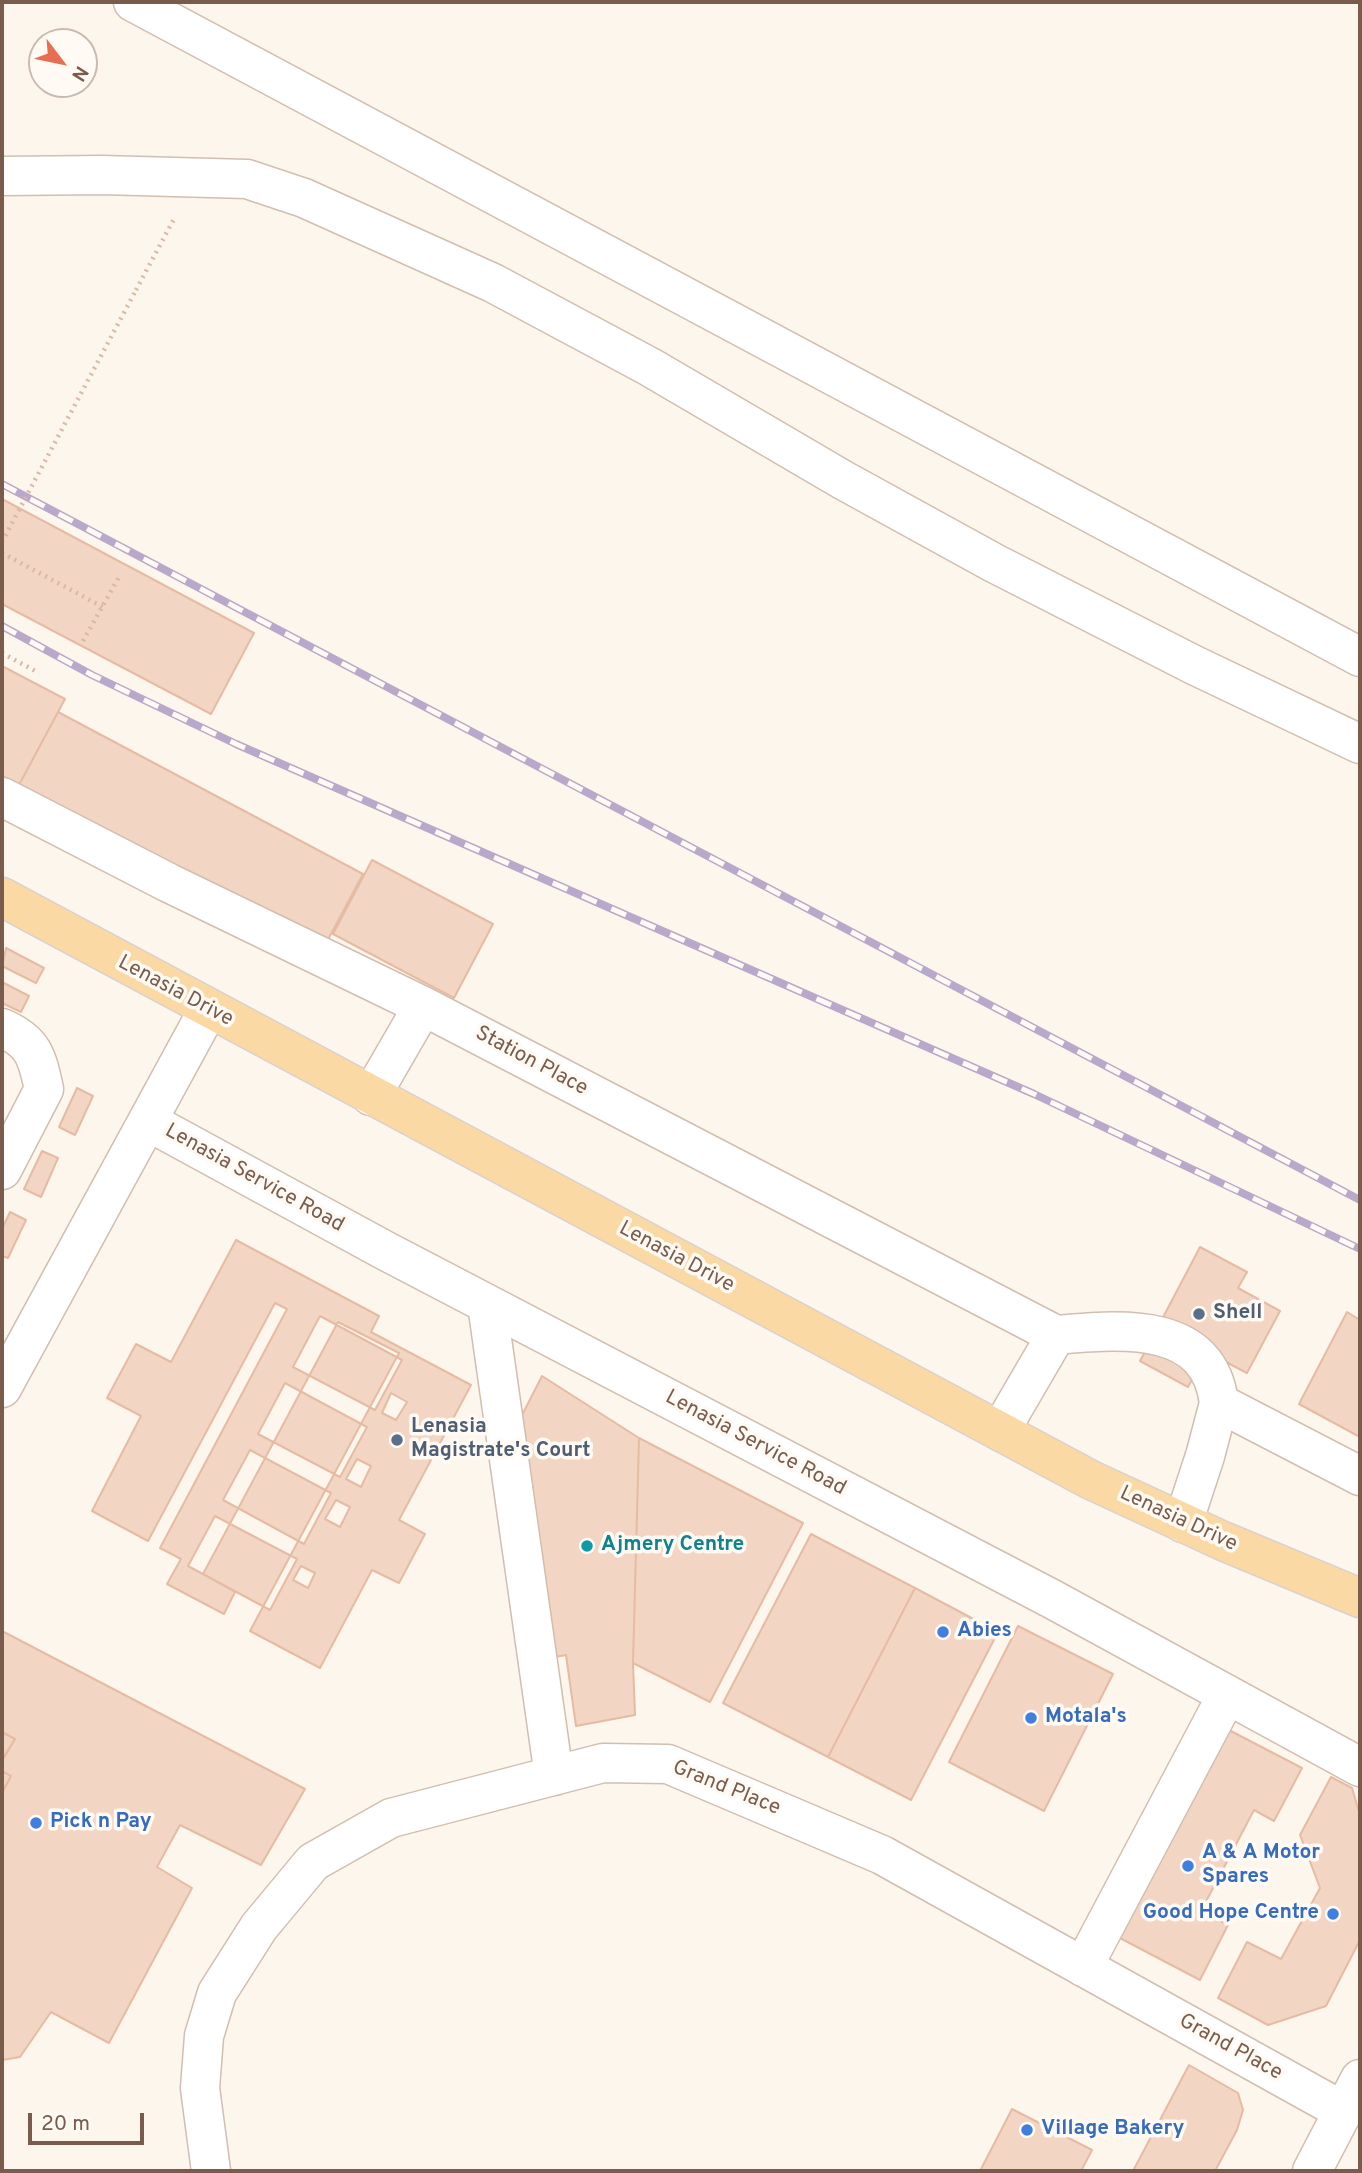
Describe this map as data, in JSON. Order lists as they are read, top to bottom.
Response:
{
  "streets": {
    "main road": ["Lenasia Drive"],
    "street": ["Station Place", "Lenasia Service Road", "Grand Place"]
  },
  "places": [
    "Shell",
    "Lenasia Magistrate's Court",
    "Ajmery Centre",
    "Abies",
    "Motala's",
    "Pick n Pay",
    "A & A Motor Spares",
    "Good Hope Centre",
    "Village Bakery"
  ],
  "scale_bar": "20 m",
  "north": "bottom right"
}
